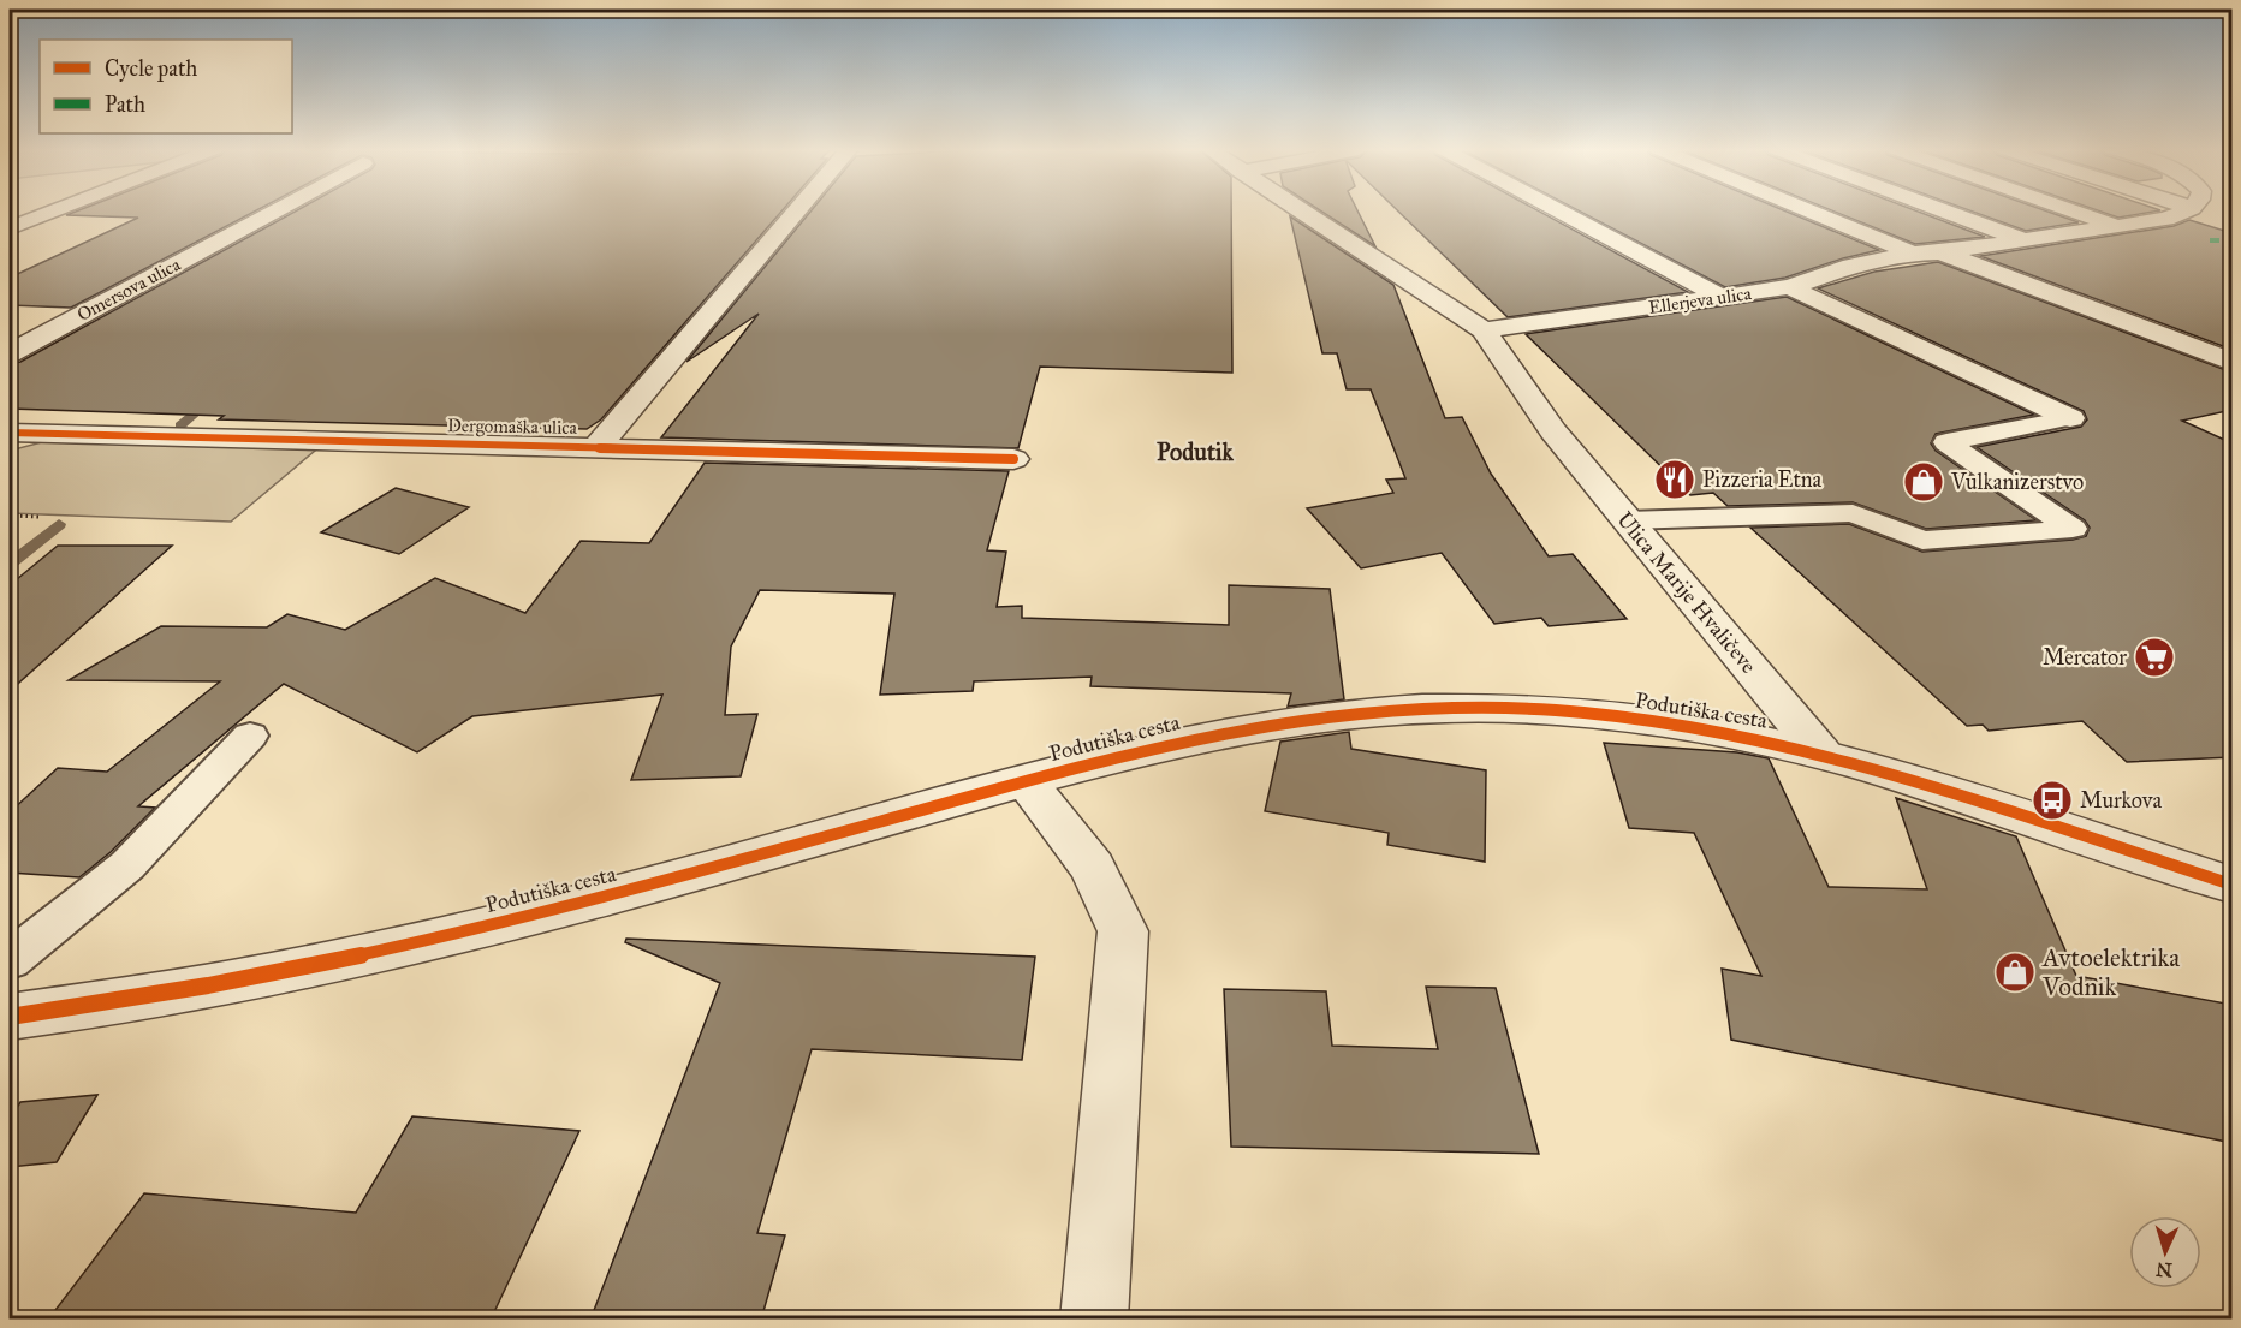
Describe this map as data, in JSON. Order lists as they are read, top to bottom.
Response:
{
  "streets": {
    "street": [
      "Omersova ulica",
      "Ellerjeva ulica",
      "Dergomaška ulica",
      "Ulica Marije Hvaličeve",
      "Podutiška cesta"
    ]
  },
  "crossings": [
    ["Ellerjeva ulica", "Ulica Marije Hvaličeve"],
    ["Ulica Marije Hvaličeve", "Podutiška cesta"]
  ],
  "districts": ["Podutik"],
  "places": {
    "restaurant": ["Pizzeria Etna"],
    "shop": ["Vulkanizerstvo", "Avtoelektrika Vodnik"],
    "supermarket": ["Mercator"],
    "bus stop": ["Murkova"]
  },
  "legend": ["Cycle path", "Path"],
  "north": "bottom"
}
